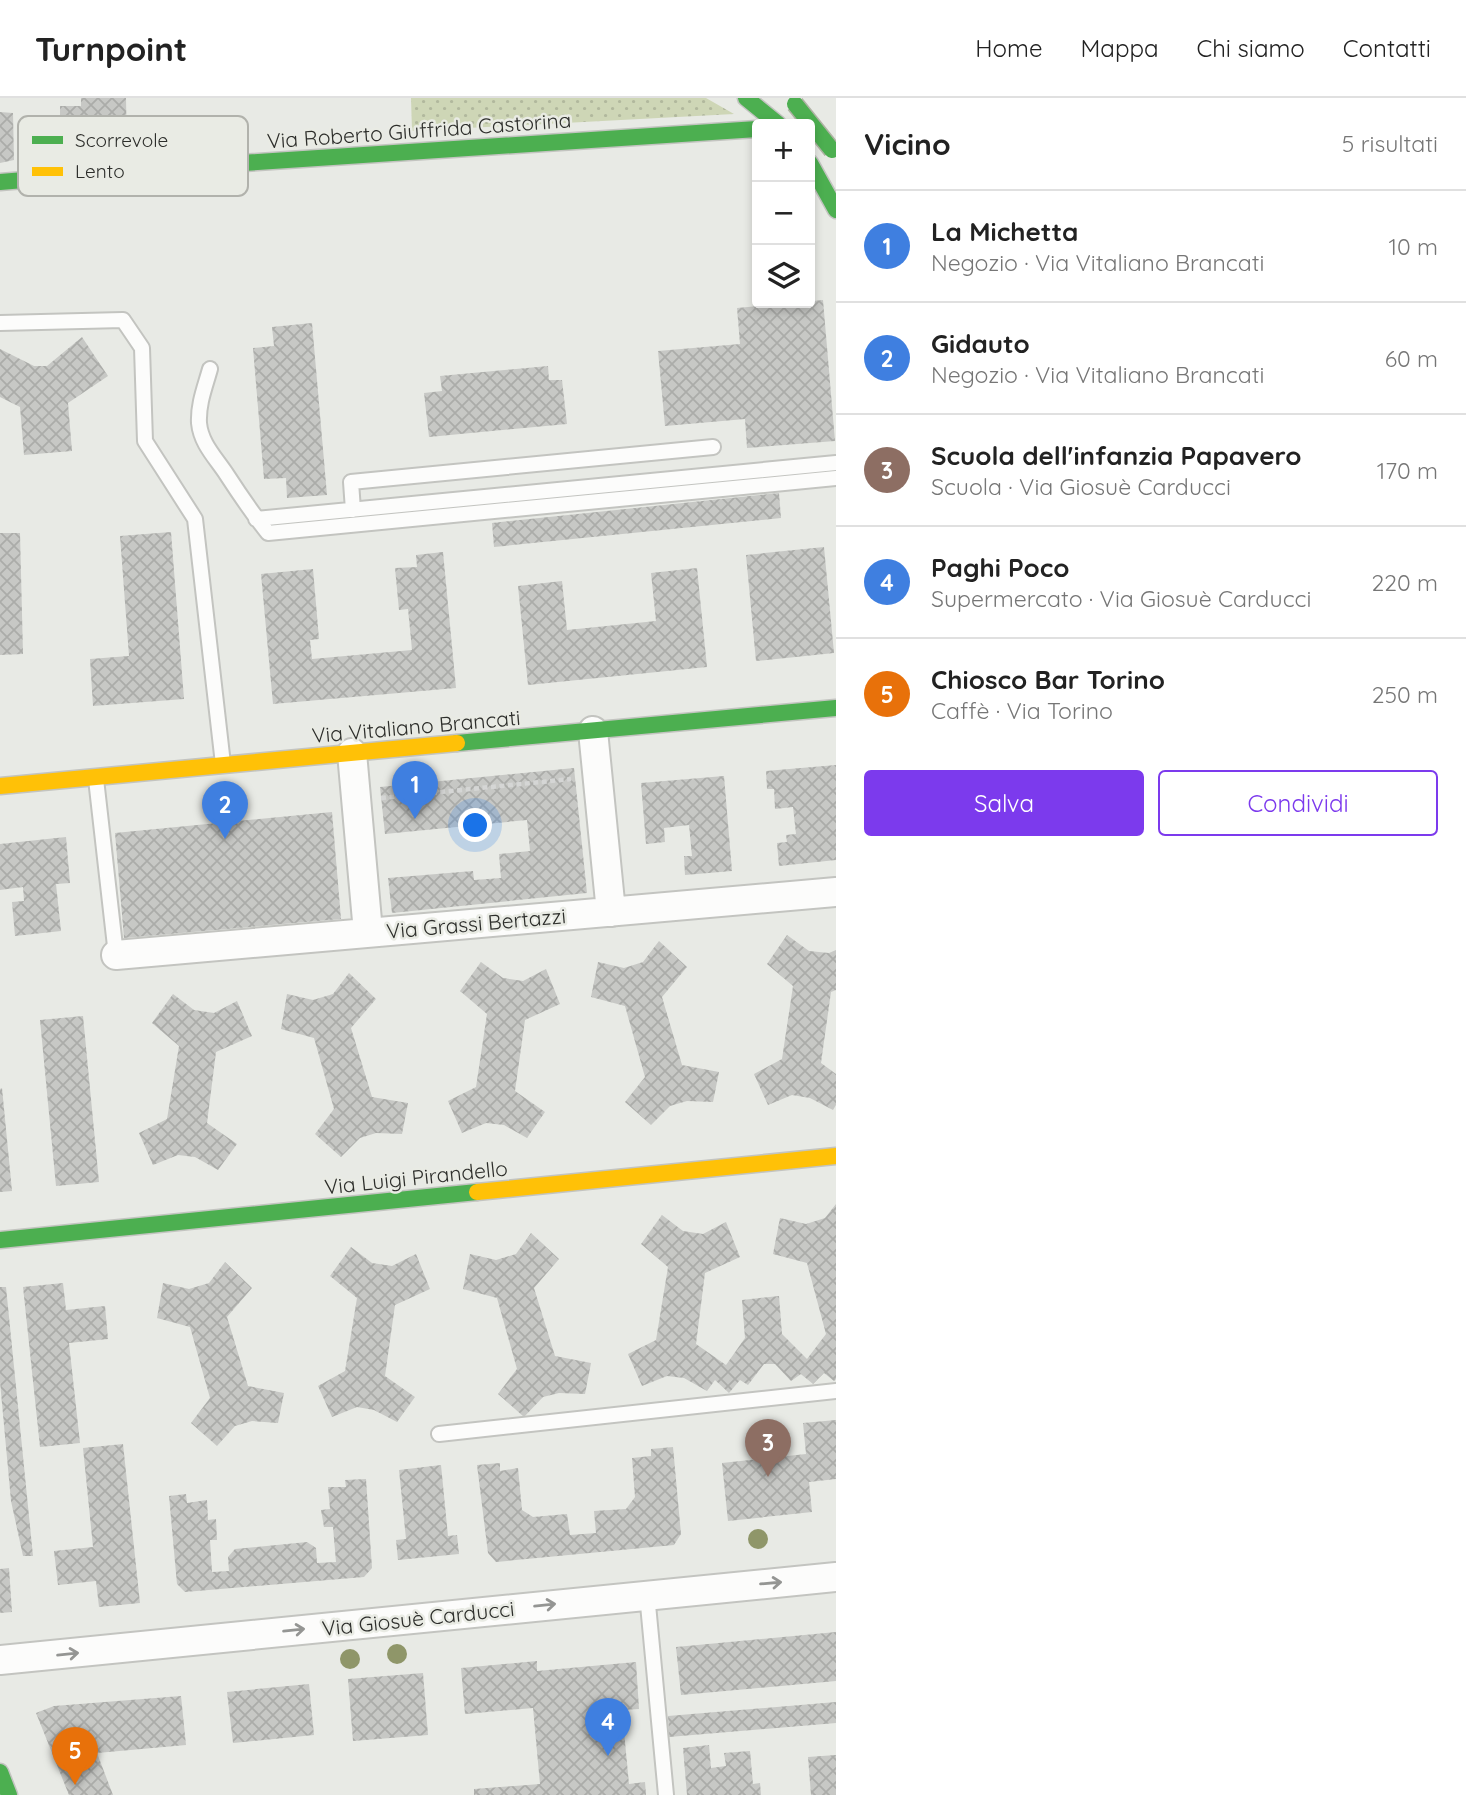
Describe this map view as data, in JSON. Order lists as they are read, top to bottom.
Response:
{
  "streets": {
    "street": [
      "Via Roberto Giuffrida Castorina",
      "Via Vitaliano Brancati",
      "Via Grassi Bertazzi",
      "Via Luigi Pirandello",
      "Via Giosuè Carducci"
    ]
  },
  "one_way": ["Via Giosuè Carducci"],
  "legend": ["Scorrevole", "Lento"],
  "page": {
    "header": "Turnpoint",
    "nav": [
      "Home",
      "Mappa",
      "Chi siamo",
      "Contatti"
    ],
    "heading": ["Vicino", "5 risultati"],
    "map_buttons": ["+", "−"],
    "list": [
      {
        "mark": "1",
        "name": "La Michetta",
        "note": "Negozio · Via Vitaliano Brancati",
        "value": "10 m"
      },
      {
        "mark": "2",
        "name": "Gidauto",
        "note": "Negozio · Via Vitaliano Brancati",
        "value": "60 m"
      },
      {
        "mark": "3",
        "name": "Scuola dell'infanzia Papavero",
        "note": "Scuola · Via Giosuè Carducci",
        "value": "170 m"
      },
      {
        "mark": "4",
        "name": "Paghi Poco",
        "note": "Supermercato · Via Giosuè Carducci",
        "value": "220 m"
      },
      {
        "mark": "5",
        "name": "Chiosco Bar Torino",
        "note": "Caffè · Via Torino",
        "value": "250 m"
      }
    ],
    "buttons": ["Salva", "Condividi"],
    "pins": [
      "1",
      "2",
      "3",
      "4",
      "5"
    ]
  }
}
